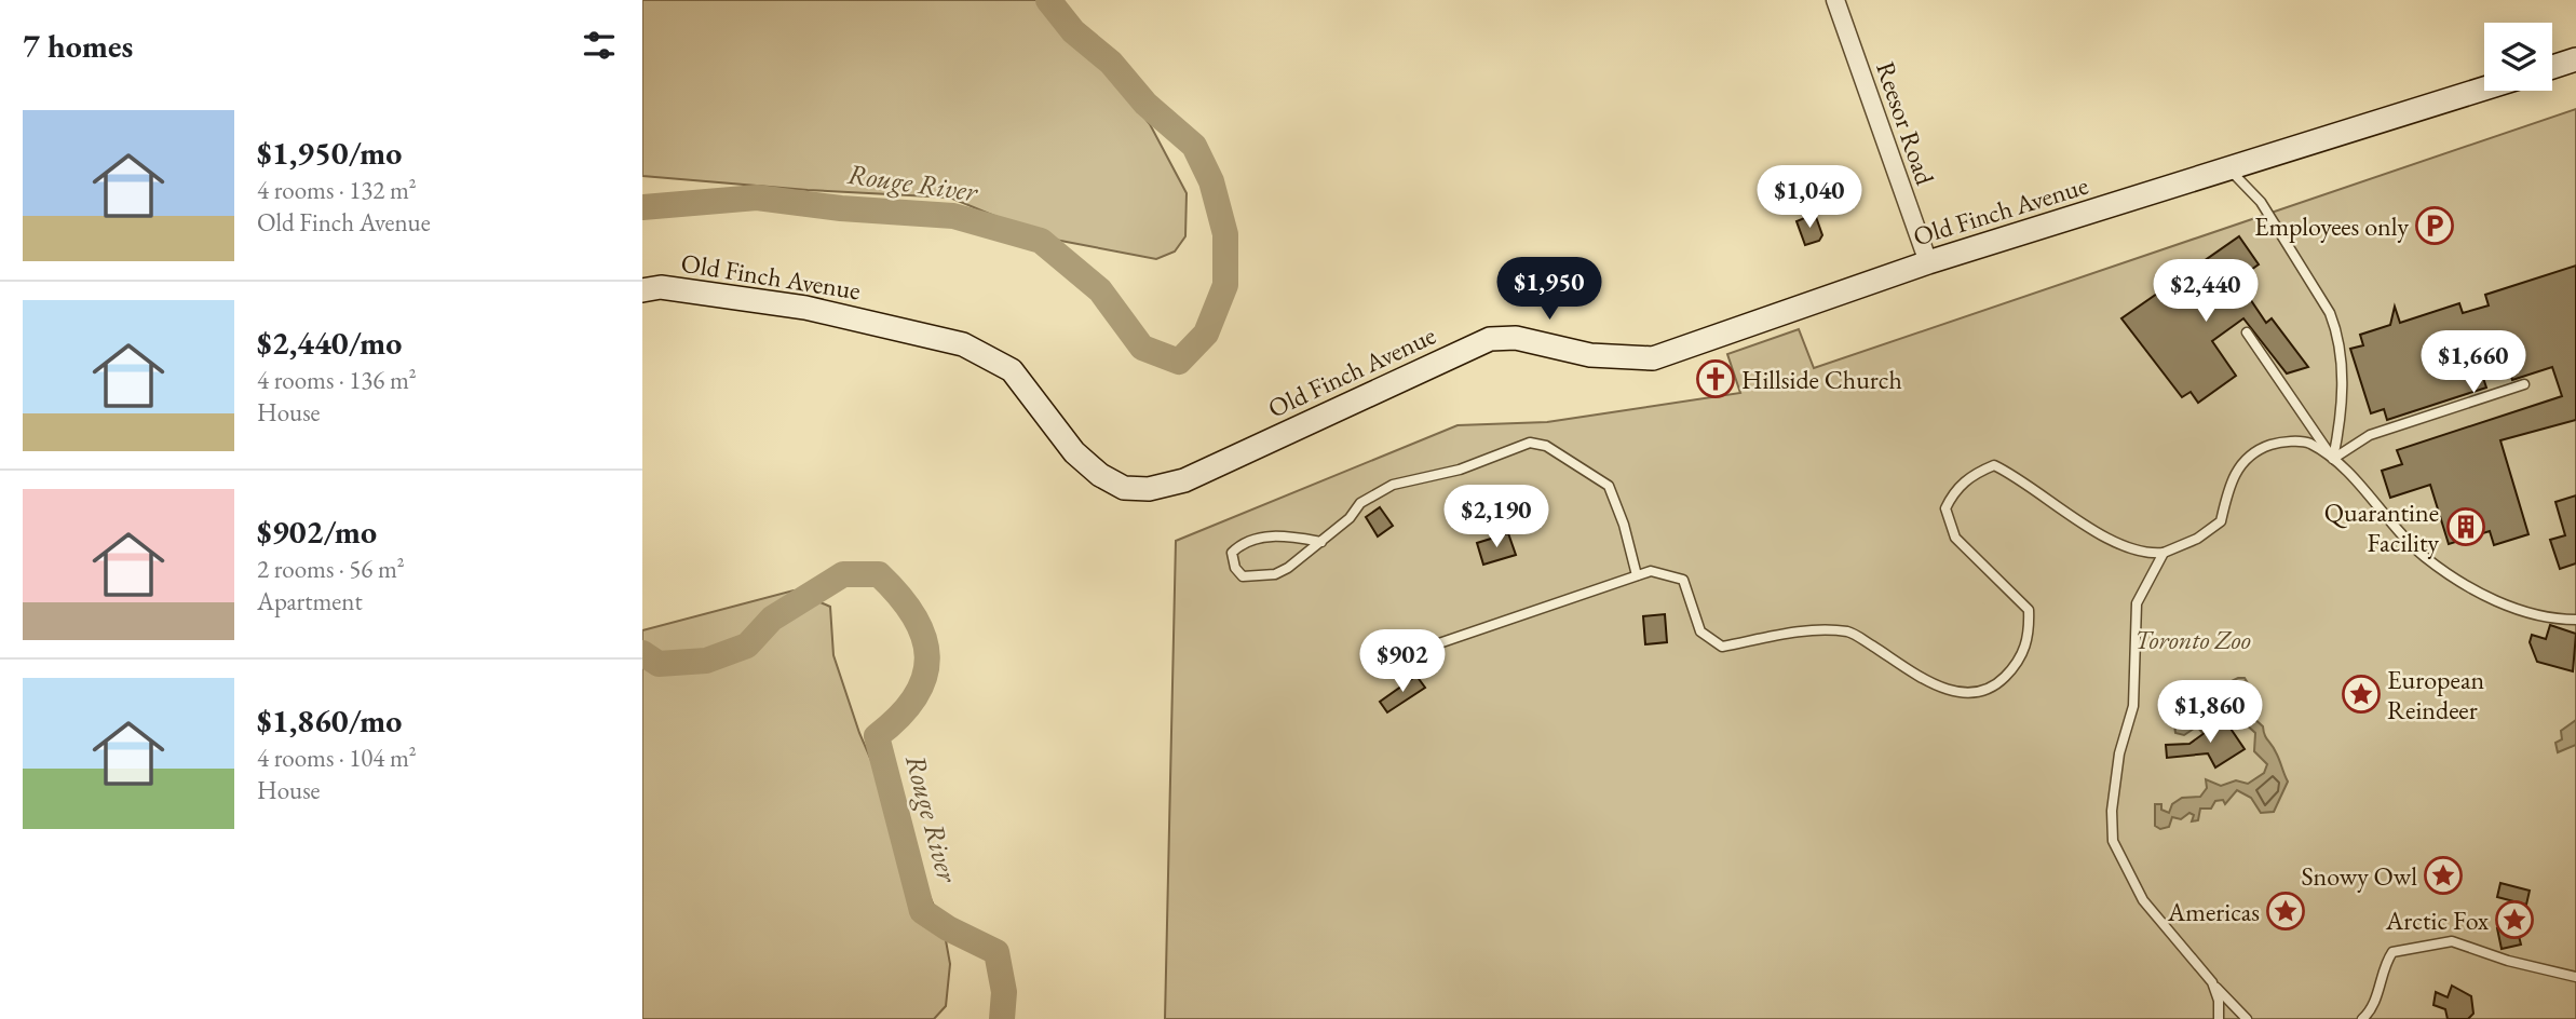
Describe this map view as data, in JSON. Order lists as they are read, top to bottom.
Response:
{
  "streets": {
    "street": ["Reesor Road", "Old Finch Avenue"]
  },
  "crossings": [
    ["Reesor Road", "Old Finch Avenue"]
  ],
  "water": ["Rouge River"],
  "parks": ["Toronto Zoo"],
  "places": {
    "parking": ["Employees only"],
    "church": ["Hillside Church"],
    "building": ["Quarantine Facility"],
    "place": [
      "European Reindeer",
      "Snowy Owl",
      "Americas",
      "Arctic Fox"
    ]
  },
  "page": {
    "heading": "7 homes",
    "list": [
      {
        "name": "$1,950/mo",
        "note": "4 rooms · 132 m² · Old Finch Avenue"
      },
      {
        "name": "$2,440/mo",
        "note": "4 rooms · 136 m² · House"
      },
      {
        "name": "$902/mo",
        "note": "2 rooms · 56 m² · Apartment"
      },
      {
        "name": "$1,860/mo",
        "note": "4 rooms · 104 m² · House"
      }
    ],
    "price": [
      "$1,040",
      "$1,950",
      "$2,440",
      "$1,660",
      "$2,190",
      "$902",
      "$1,860"
    ]
  }
}
